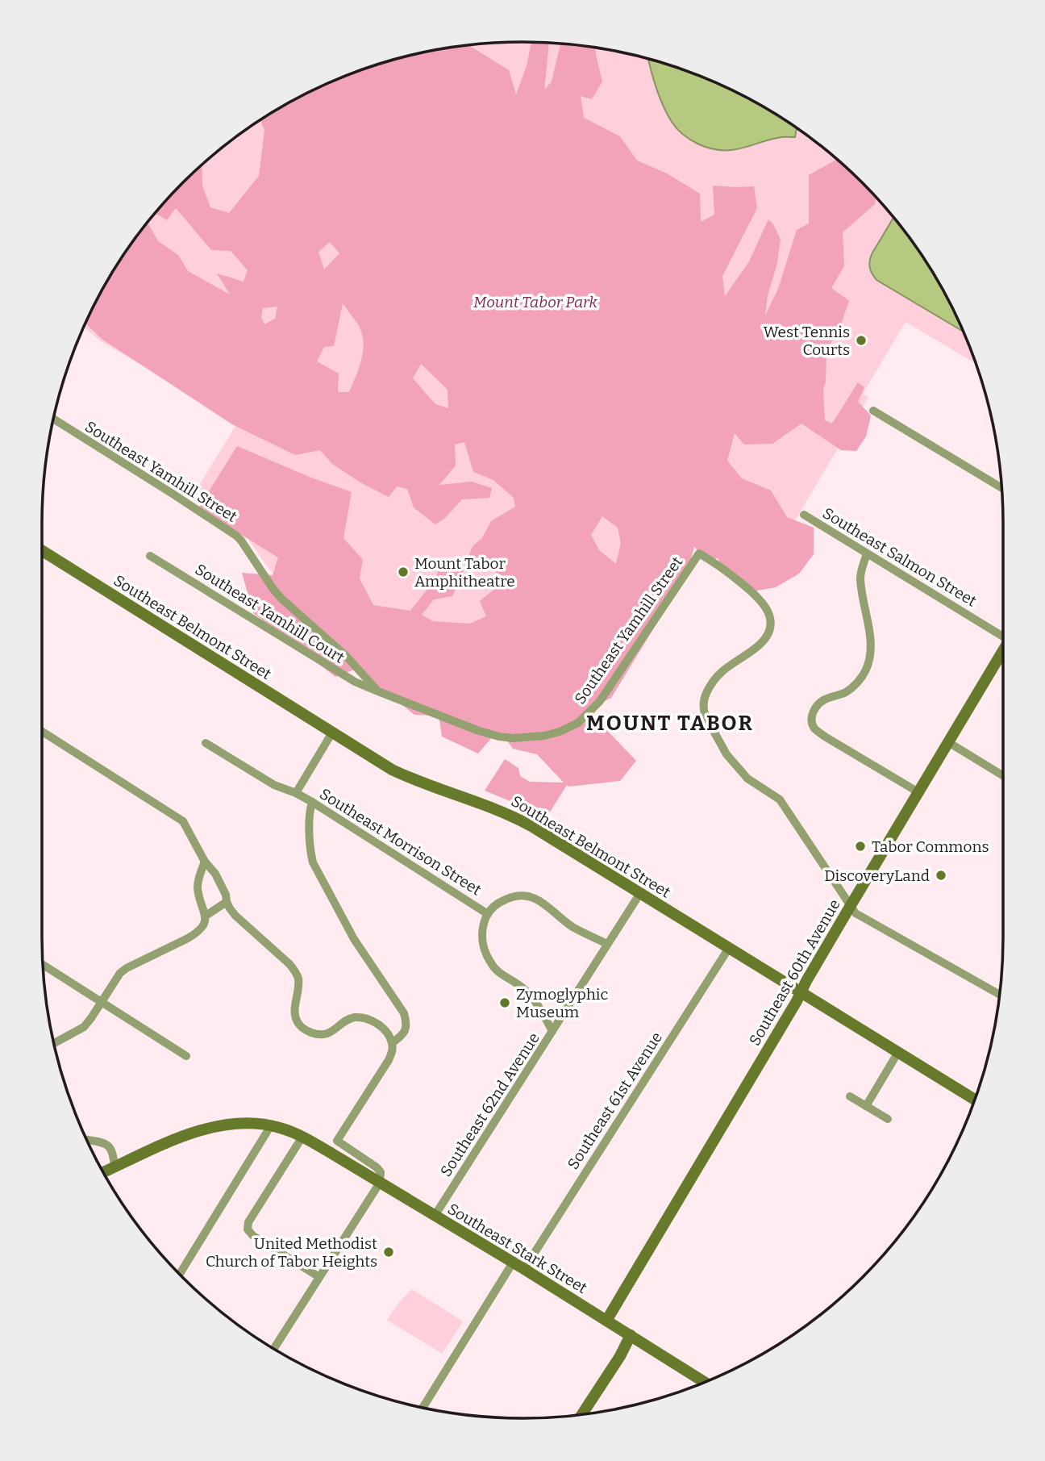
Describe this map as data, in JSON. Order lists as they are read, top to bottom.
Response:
{
  "streets": {
    "street": [
      "Southeast Yamhill Street",
      "Southeast Salmon Street",
      "Southeast Yamhill Court",
      "Southeast Belmont Street",
      "Southeast Morrison Street",
      "Southeast 60th Avenue",
      "Southeast 61st Avenue",
      "Southeast 62nd Avenue",
      "Southeast Stark Street"
    ]
  },
  "crossings": [
    ["Southeast Yamhill Street", "Southeast Yamhill Court"],
    ["Southeast Yamhill Street", "Southeast 60th Avenue"],
    ["Southeast Belmont Street", "Southeast 60th Avenue"],
    ["Southeast Belmont Street", "Southeast 61st Avenue"],
    ["Southeast Belmont Street", "Southeast 62nd Avenue"],
    ["Southeast Morrison Street", "Southeast 62nd Avenue"],
    ["Southeast 60th Avenue", "Southeast Stark Street"],
    ["Southeast 61st Avenue", "Southeast Stark Street"],
    ["Southeast 62nd Avenue", "Southeast Stark Street"]
  ],
  "districts": ["MOUNT TABOR"],
  "parks": ["Mount Tabor Park"],
  "places": [
    "West Tennis Courts",
    "Mount Tabor Amphitheatre",
    "Tabor Commons",
    "DiscoveryLand",
    "Zymoglyphic Museum",
    "United Methodist Church of Tabor Heights"
  ]
}
